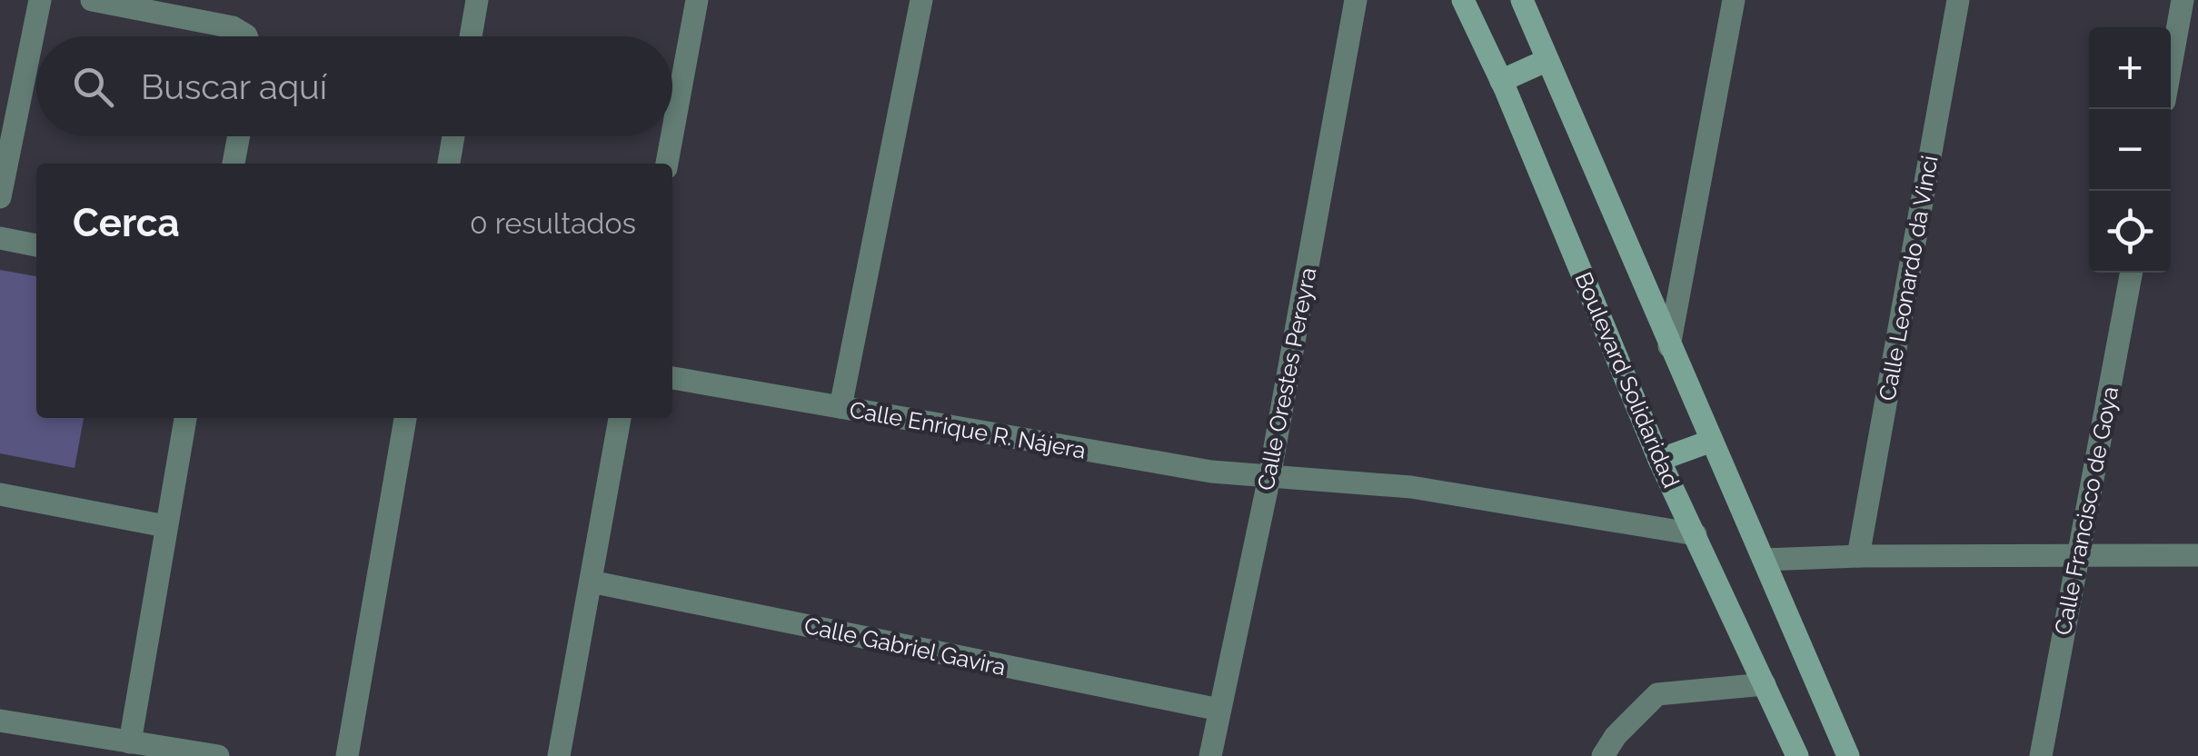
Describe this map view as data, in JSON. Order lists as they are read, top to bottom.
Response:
{
  "streets": {
    "main road": ["Boulevard Solidaridad"],
    "street": [
      "Calle Leonardo da Vinci",
      "Calle Orestes Pereyra",
      "Calle Enrique R. Nájera",
      "Calle Francisco de Goya",
      "Calle Gabriel Gavira"
    ]
  },
  "crossings": [
    ["Calle Orestes Pereyra", "Calle Enrique R. Nájera"],
    ["Calle Orestes Pereyra", "Calle Gabriel Gavira"],
    ["Boulevard Solidaridad", "Calle Enrique R. Nájera"]
  ],
  "page": {
    "map_buttons": ["+", "−"],
    "search": "Buscar aquí",
    "heading": ["Cerca", "0 resultados"]
  }
}
